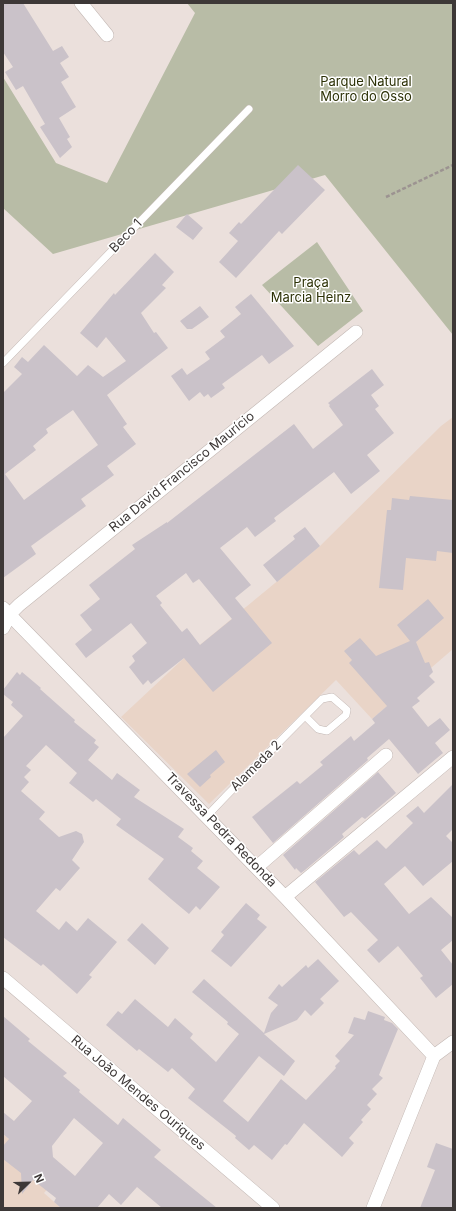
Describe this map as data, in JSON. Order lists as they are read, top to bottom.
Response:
{
  "streets": {
    "street": ["Rua David Francisco Maurício", "Travessa Pedra Redonda", "Rua João Mendes Ouriques"],
    "lane": ["Beco 1", "Alameda 2"]
  },
  "crossings": [
    ["Rua David Francisco Maurício", "Travessa Pedra Redonda"],
    ["Alameda 2", "Travessa Pedra Redonda"]
  ],
  "parks": ["Parque Natural Morro do Osso", "Praça Marcia Heinz"],
  "north": "top right"
}
